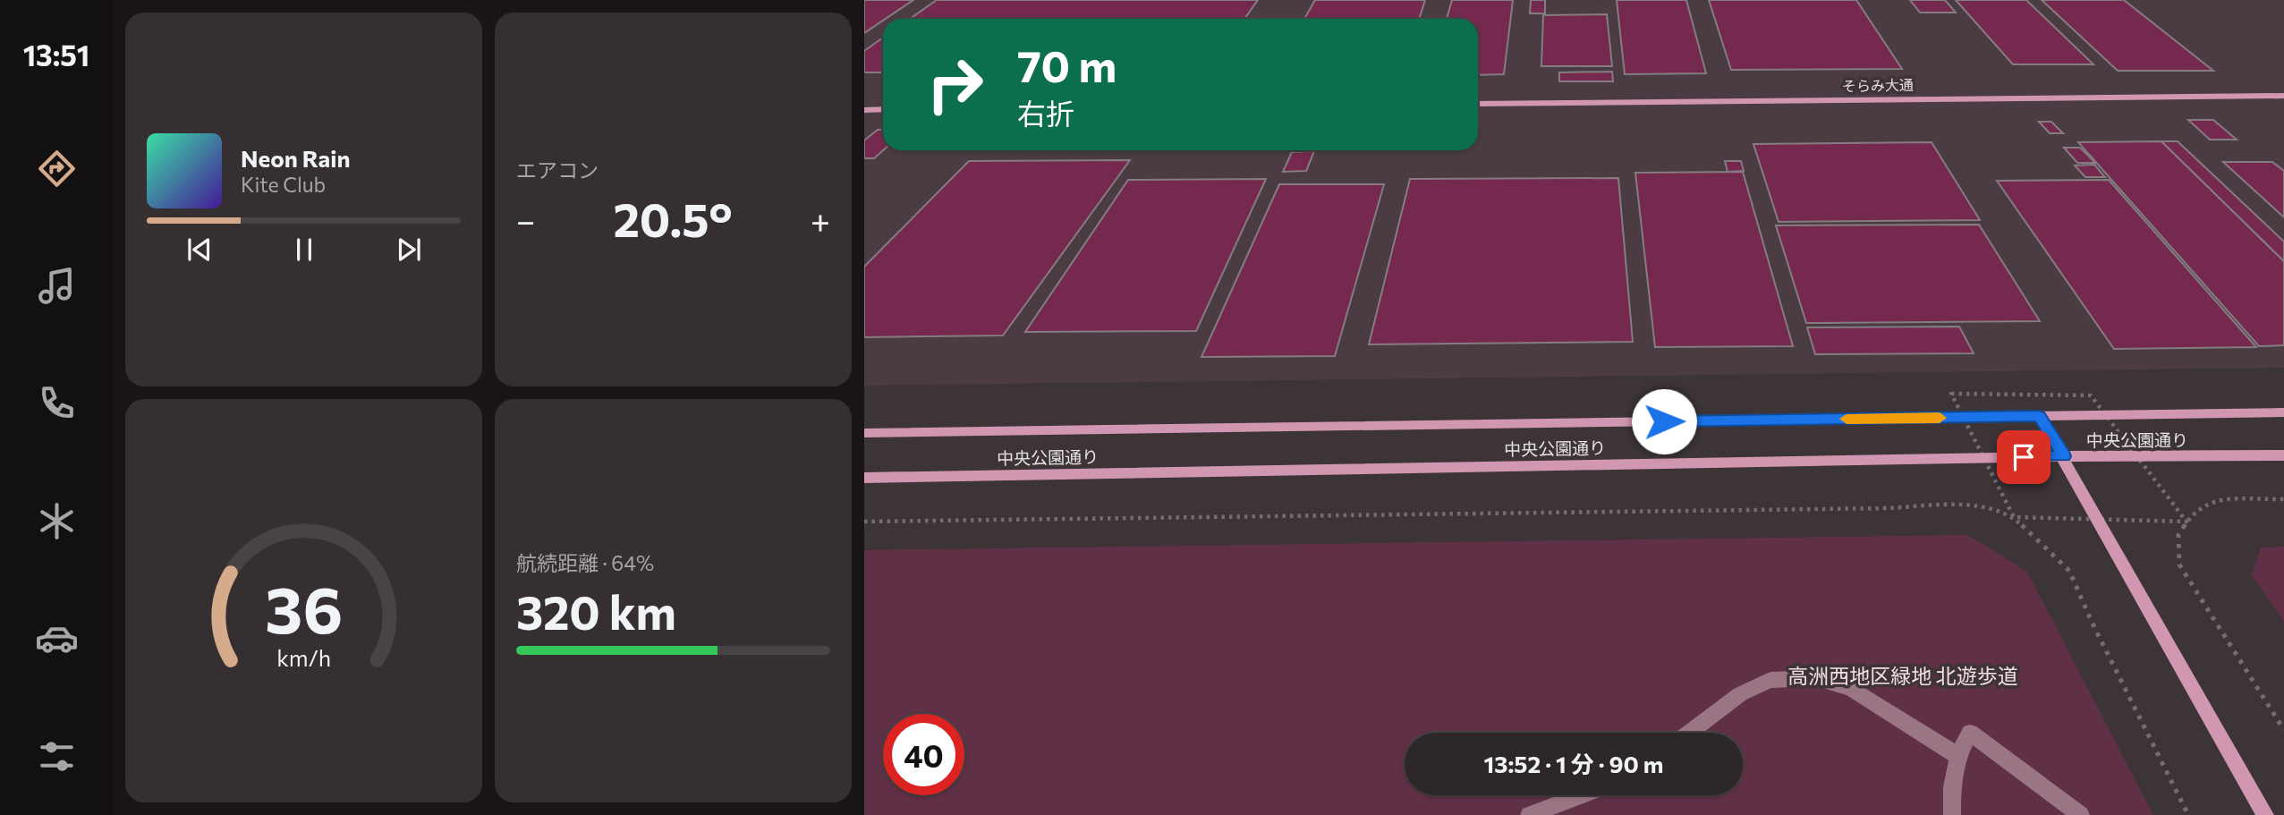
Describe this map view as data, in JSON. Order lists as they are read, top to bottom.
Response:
{
  "streets": {
    "street": ["そらみ大通", "中央公園通り"]
  },
  "parks": ["高洲西地区緑地 北遊歩道"],
  "page": {
    "tabs": "13:51",
    "tile": [
      "エアコン",
      ["航続距離 · 64%", "320 km"]
    ],
    "turn": ["70 m", "右折"],
    "song": ["Neon Rain", "Kite Club"],
    "heat": ["−", "20.5°", "+"],
    "limit": "40",
    "trip": "13:52 · 1 分 · 90 m",
    "gauge": ["36", "km/h"]
  }
}
